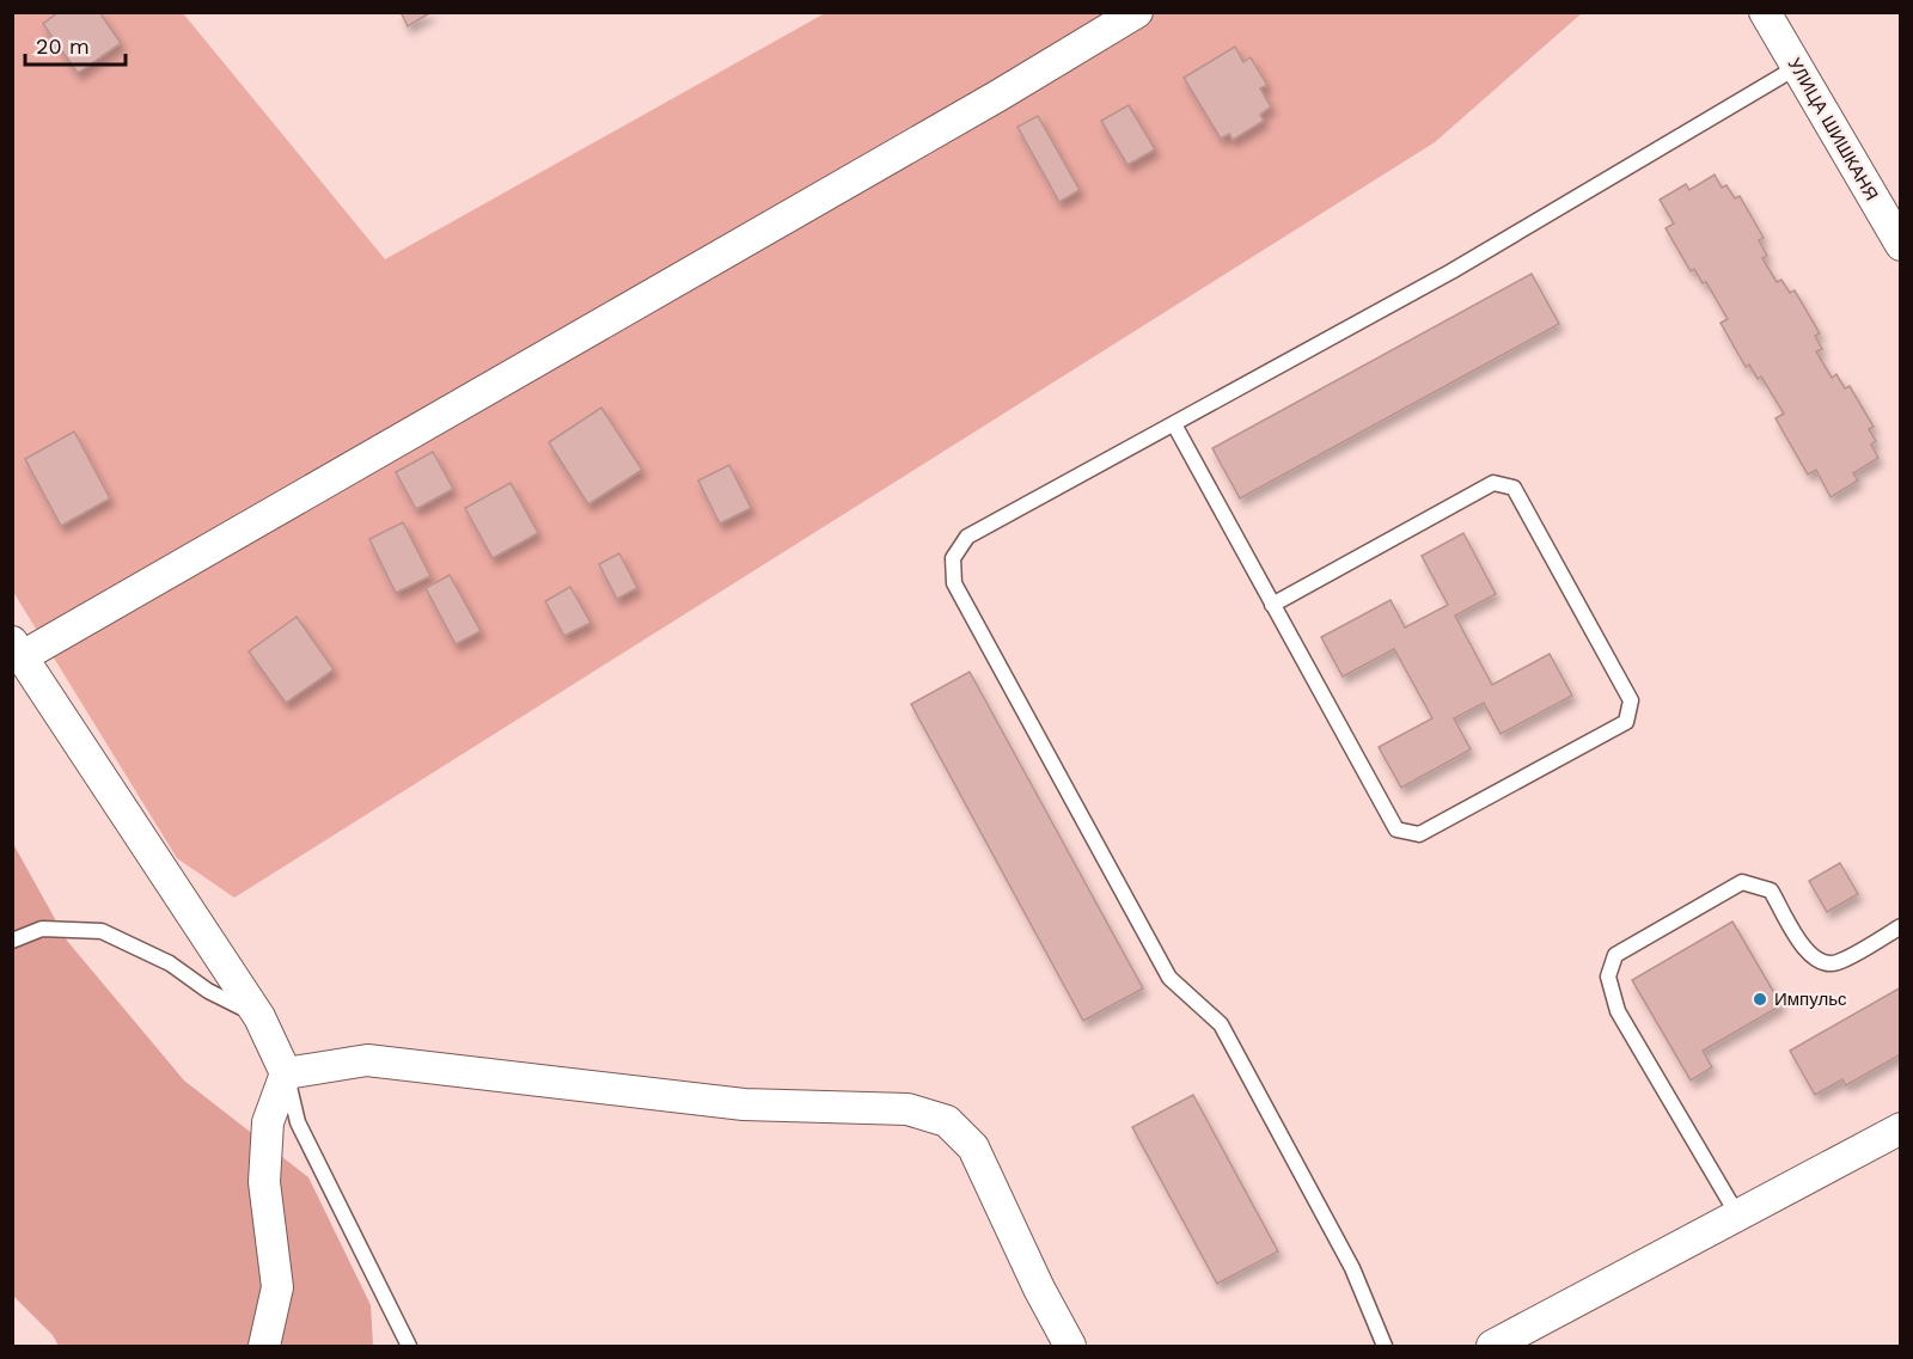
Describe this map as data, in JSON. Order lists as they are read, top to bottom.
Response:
{
  "streets": {
    "street": ["УЛИЦА ШИШКАНЯ"]
  },
  "places": ["Импульс"],
  "scale_bar": "20 m"
}
